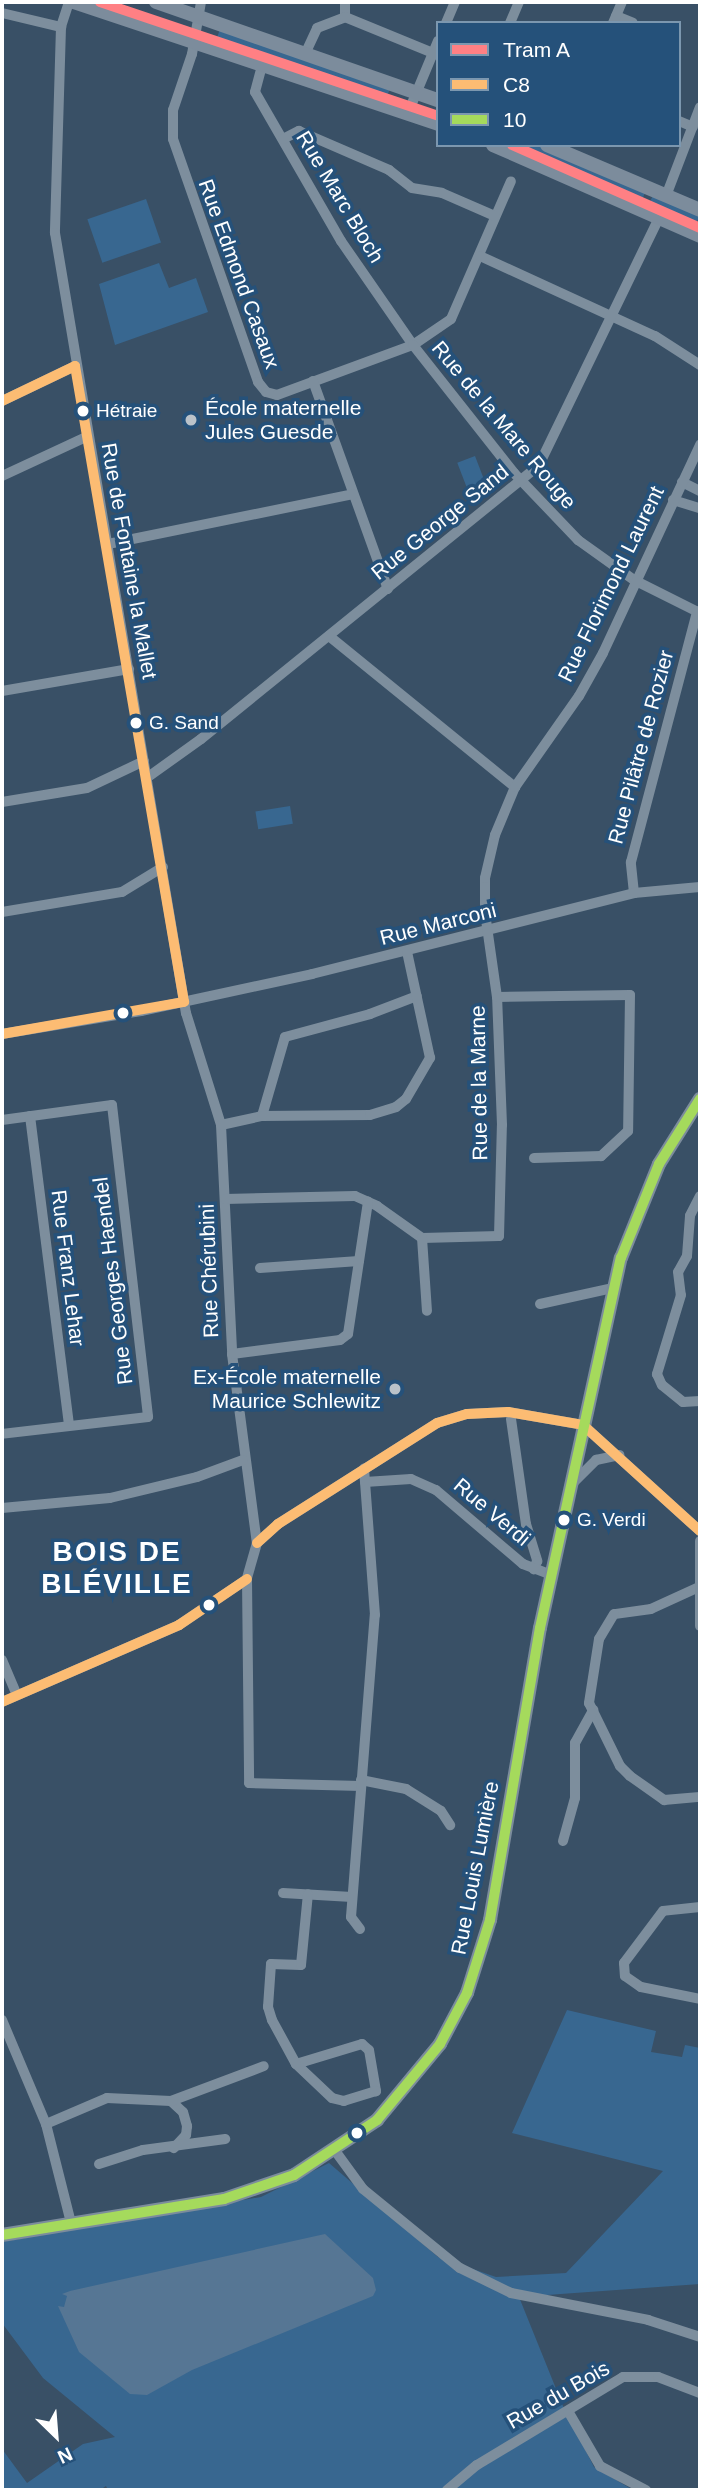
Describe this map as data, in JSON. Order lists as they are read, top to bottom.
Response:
{
  "streets": {
    "main road": ["Rue Louis Lumière"],
    "street": [
      "Rue Marc Bloch",
      "Rue Edmond Casaux",
      "Rue de la Mare Rouge",
      "Rue George Sand",
      "Rue de Fontaine la Mallet",
      "Rue Florimond Laurent",
      "Rue Pilâtre de Rozier",
      "Rue Marconi",
      "Rue de la Marne",
      "Rue Franz Lehar",
      "Rue Chérubini",
      "Rue Georges Haendel",
      "Rue Verdi",
      "Rue du Bois"
    ]
  },
  "crossings": [
    ["Rue Marc Bloch", "Rue Edmond Casaux"],
    ["Rue Marc Bloch", "Rue de la Mare Rouge"],
    ["Rue Edmond Casaux", "Rue de la Mare Rouge"],
    ["Rue de la Mare Rouge", "Rue George Sand"],
    ["Rue de la Mare Rouge", "Rue Florimond Laurent"],
    ["Rue de la Mare Rouge", "Rue Pilâtre de Rozier"],
    ["Rue George Sand", "Rue de Fontaine la Mallet"],
    ["Rue de Fontaine la Mallet", "Rue Marconi"],
    ["Rue de Fontaine la Mallet", "Rue Chérubini"],
    ["Rue Florimond Laurent", "Rue Marconi"],
    ["Rue Florimond Laurent", "Rue de la Marne"],
    ["Rue Pilâtre de Rozier", "Rue Marconi"],
    ["Rue Marconi", "Rue de la Marne"],
    ["Rue Marconi", "Rue Chérubini"],
    ["Rue Franz Lehar", "Rue Georges Haendel"],
    ["Rue Verdi", "Rue Louis Lumière"]
  ],
  "districts": ["BOIS DE BLÉVILLE"],
  "places": [
    "Hétraie",
    "École maternelle Jules Guesde",
    "G. Sand",
    "Ex-École maternelle Maurice Schlewitz",
    "G. Verdi"
  ],
  "lines": ["tram line A", "transit line C8", "transit line 10"],
  "legend": ["Tram A", "C8", "10"],
  "north": "bottom right"
}
